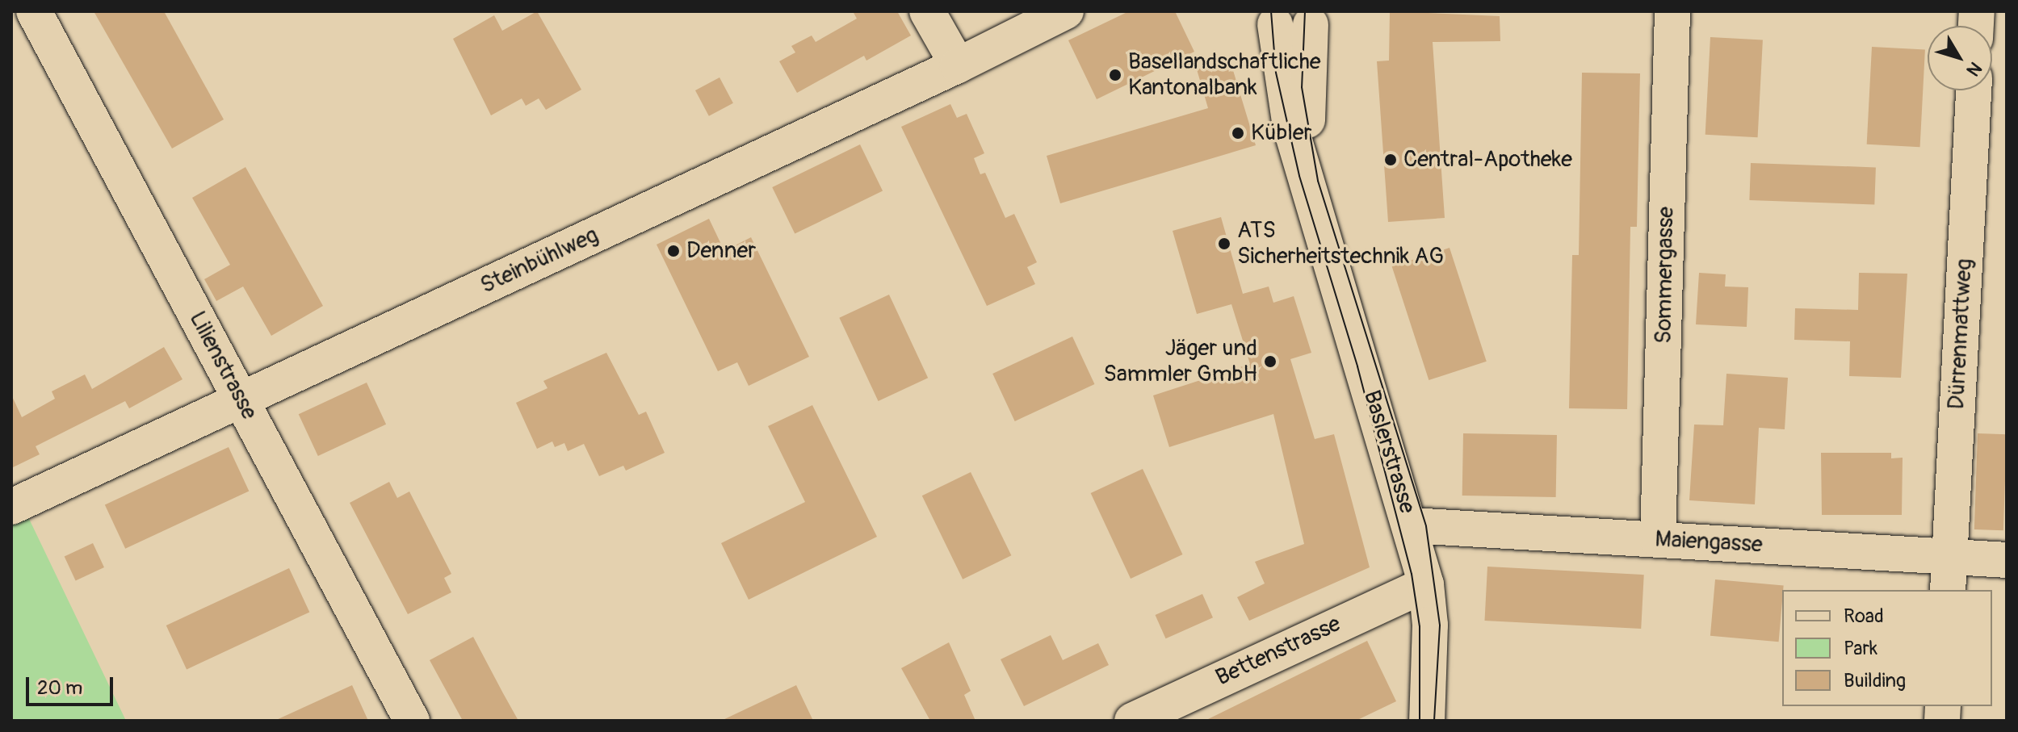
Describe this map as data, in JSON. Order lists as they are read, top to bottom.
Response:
{
  "streets": {
    "street": [
      "Steinbühlweg",
      "Sommergasse",
      "Dürrenmattweg",
      "Lilienstrasse",
      "Baslerstrasse",
      "Maiengasse",
      "Bettenstrasse"
    ]
  },
  "crossings": [
    ["Steinbühlweg", "Lilienstrasse"],
    ["Sommergasse", "Maiengasse"],
    ["Dürrenmattweg", "Maiengasse"],
    ["Baslerstrasse", "Maiengasse"],
    ["Baslerstrasse", "Bettenstrasse"]
  ],
  "places": [
    "Basellandschaftliche Kantonalbank",
    "Kübler",
    "Central-Apotheke",
    "ATS Sicherheitstechnik AG",
    "Denner",
    "Jäger und Sammler GmbH"
  ],
  "legend": ["Road", "Park", "Building"],
  "scale_bar": "20 m",
  "north": "bottom right"
}
